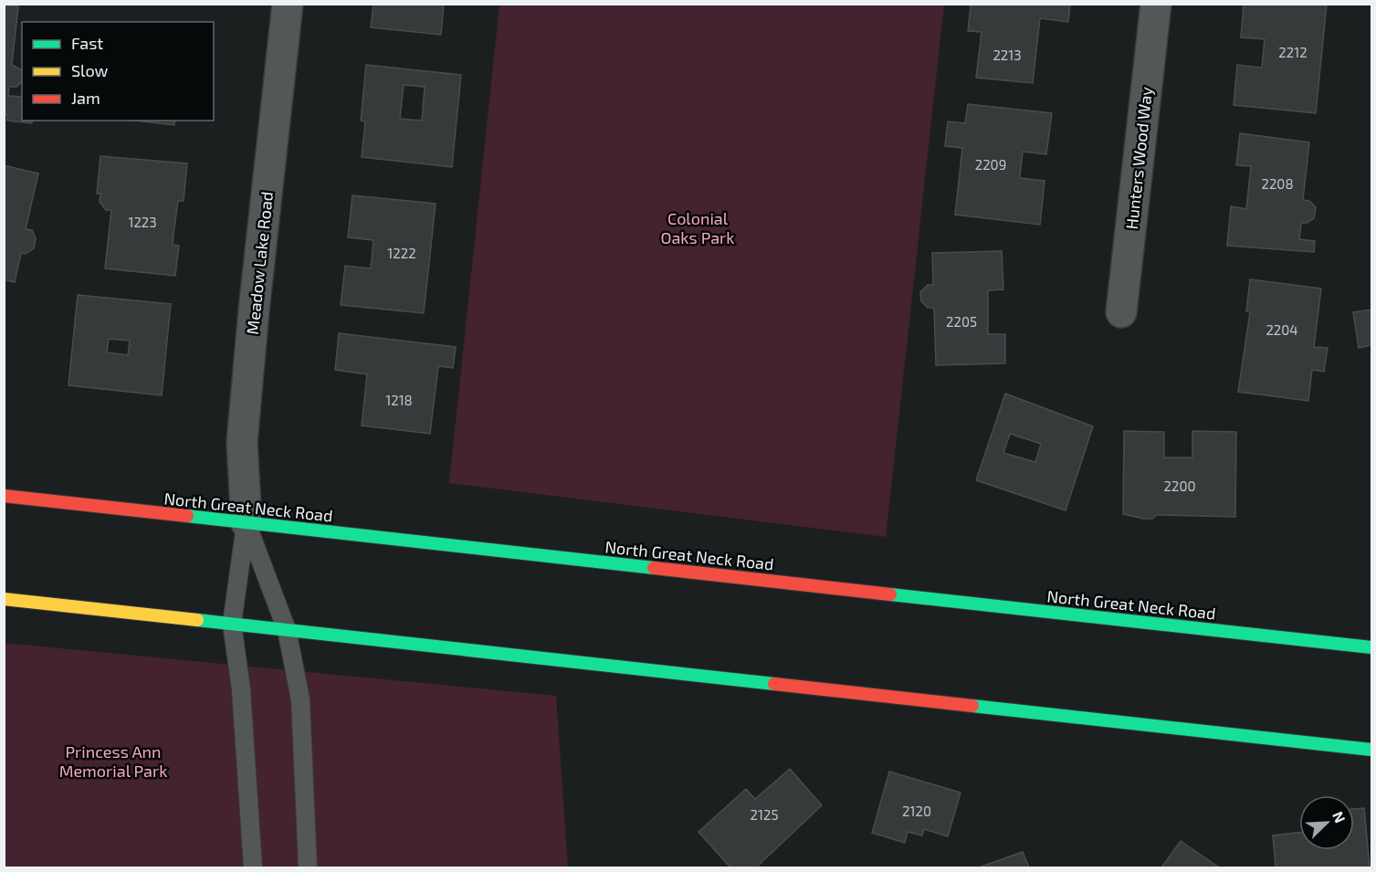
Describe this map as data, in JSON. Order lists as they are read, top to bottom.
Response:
{
  "streets": {
    "main road": ["North Great Neck Road"],
    "street": ["Hunters Wood Way", "Meadow Lake Road"]
  },
  "crossings": [
    ["Meadow Lake Road", "North Great Neck Road"]
  ],
  "parks": ["Colonial Oaks Park", "Princess Ann Memorial Park"],
  "house_numbers": [
    "2212",
    "2213",
    "2209",
    "2208",
    "1223",
    "1222",
    "2205",
    "2204",
    "1218",
    "2200",
    "2120",
    "2125"
  ],
  "legend": ["Fast", "Slow", "Jam"],
  "north": "top right"
}
